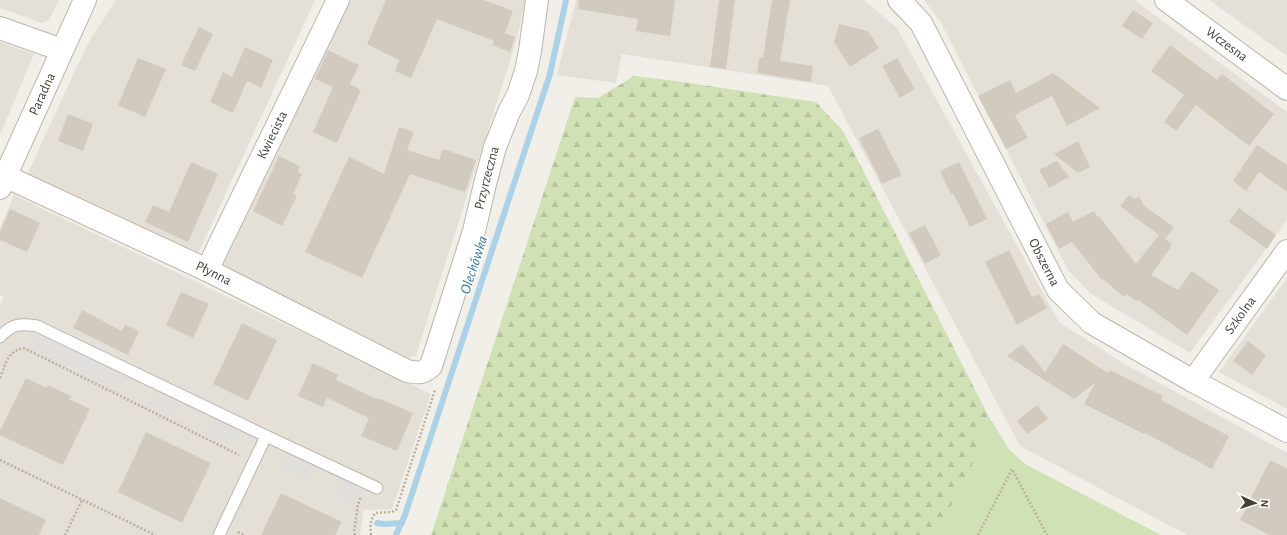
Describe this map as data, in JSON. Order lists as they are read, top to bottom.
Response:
{
  "streets": {
    "street": [
      "Wczesna",
      "Paradna",
      "Kwiecista",
      "Przyrzeczna",
      "Obszerna",
      "Płynna",
      "Szkolna"
    ]
  },
  "crossings": [
    ["Paradna", "Płynna"],
    ["Kwiecista", "Płynna"],
    ["Przyrzeczna", "Płynna"],
    ["Obszerna", "Szkolna"]
  ],
  "water": ["Olechówka"],
  "north": "right"
}
